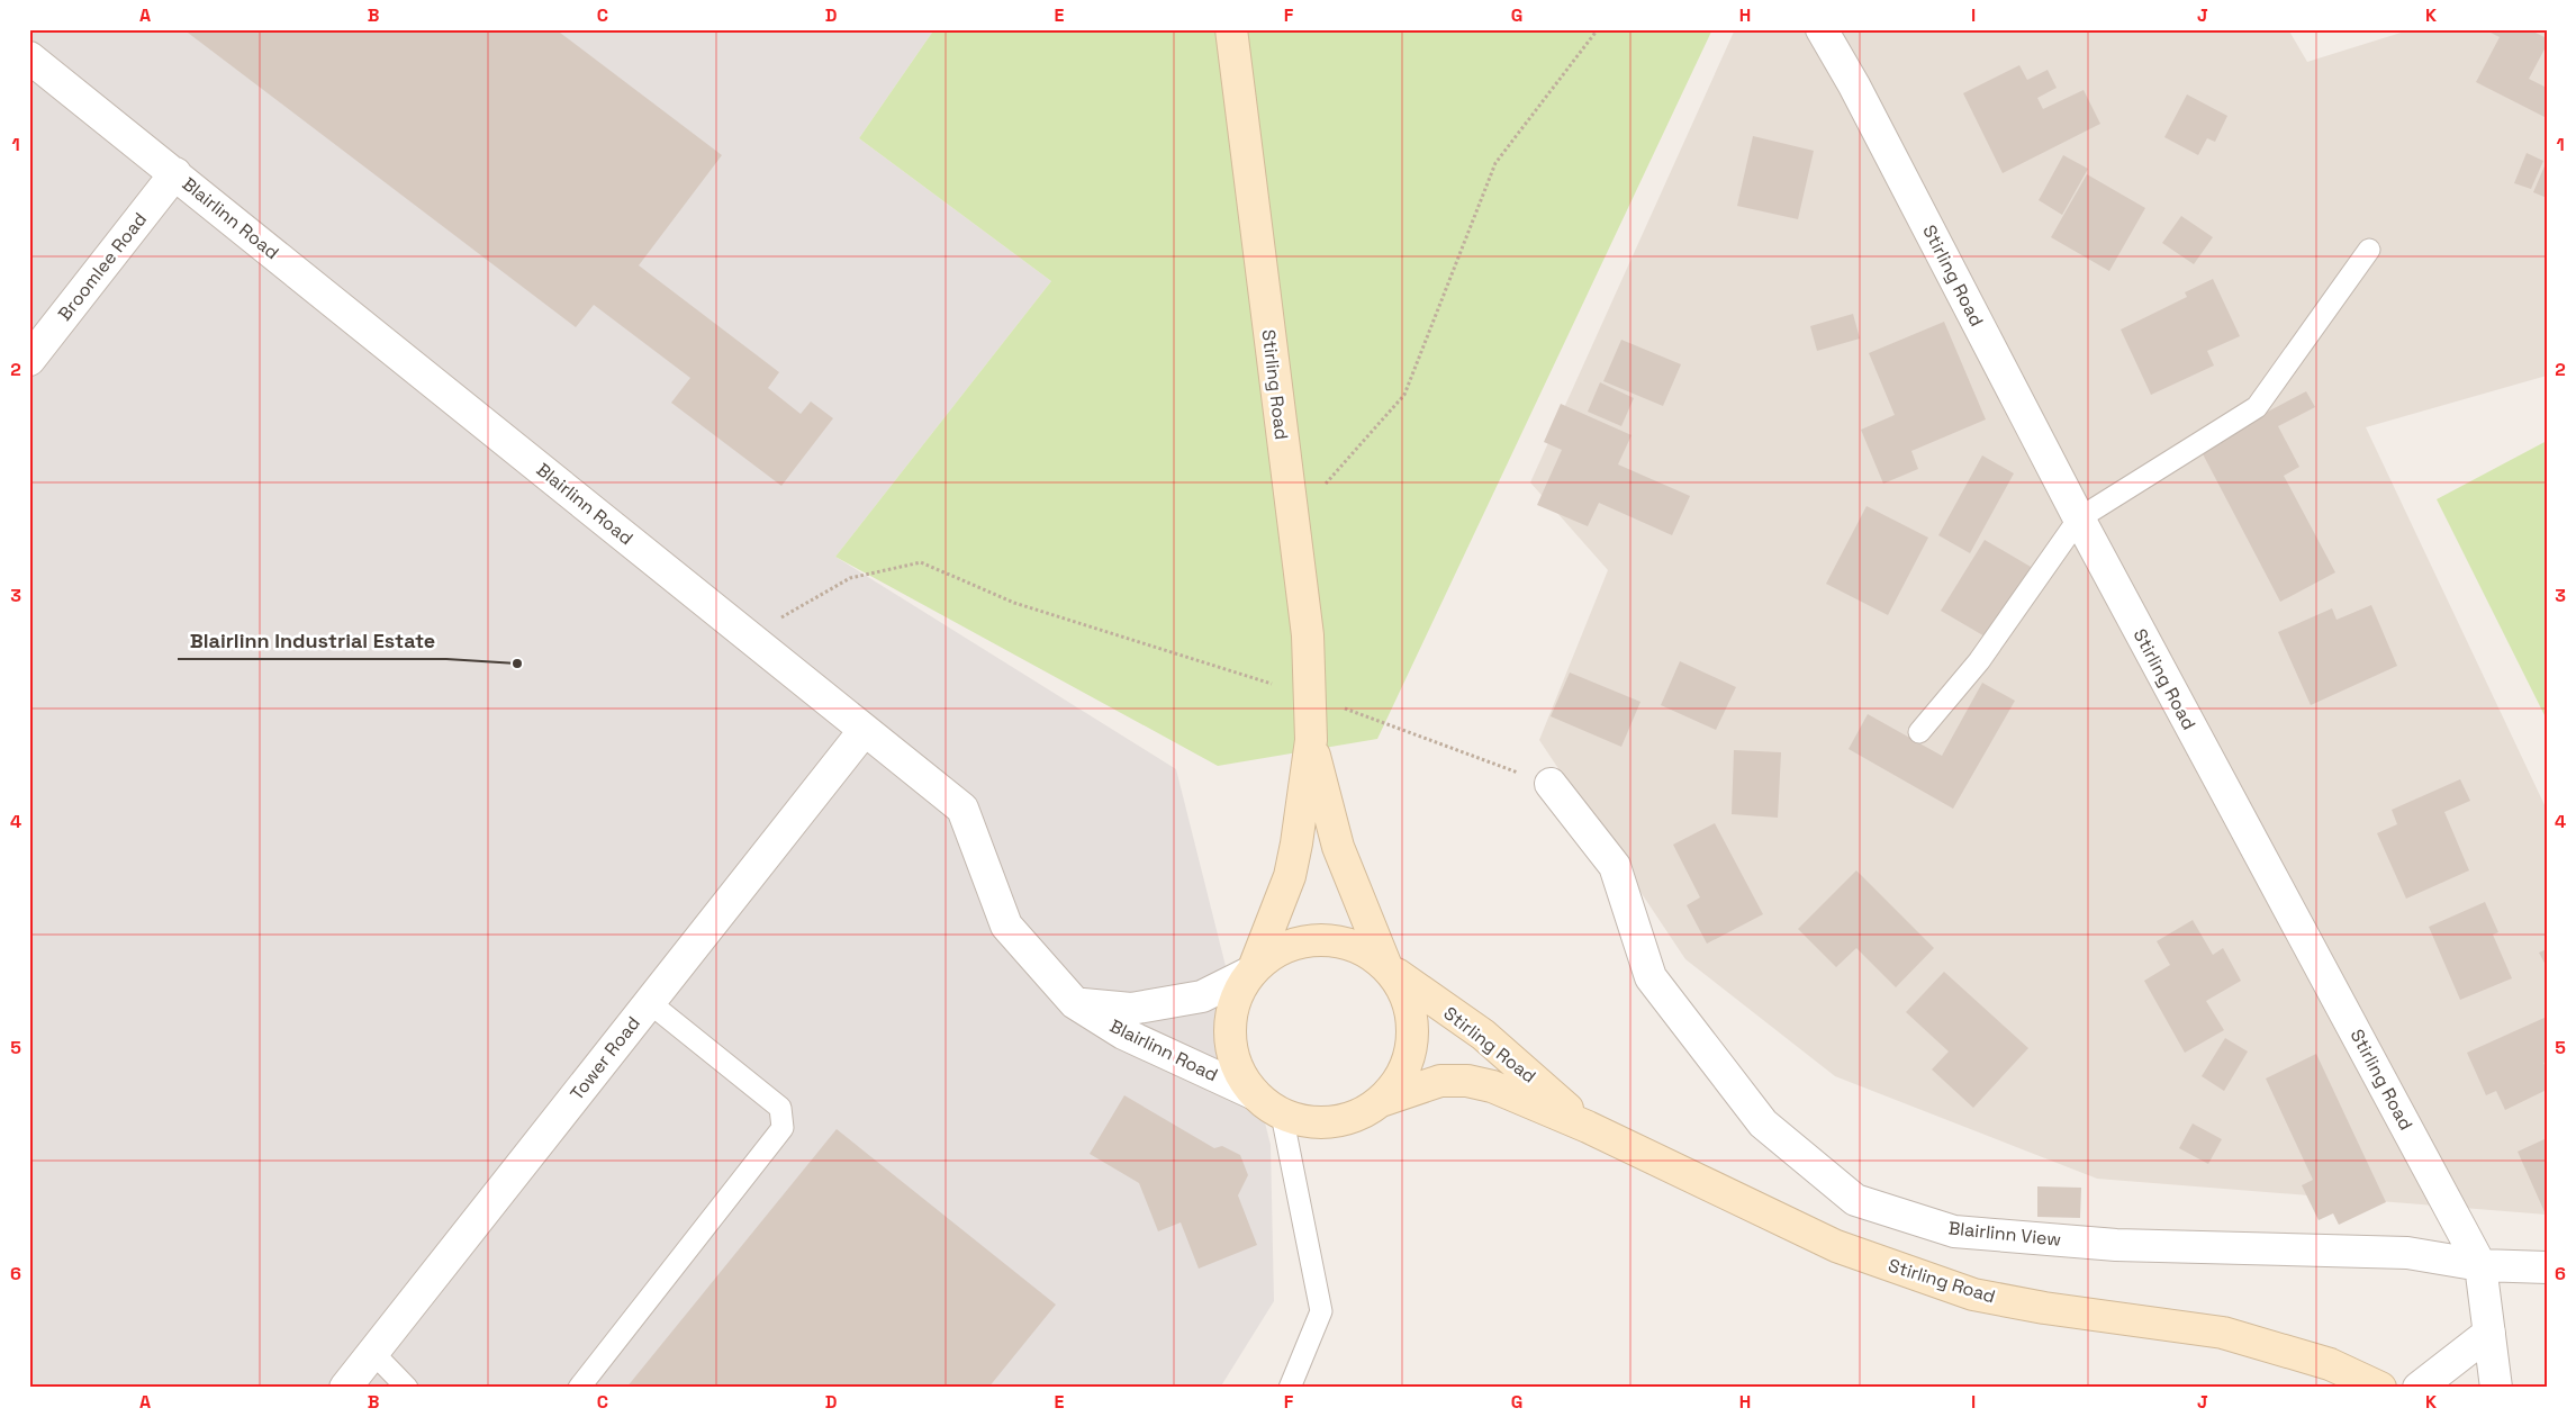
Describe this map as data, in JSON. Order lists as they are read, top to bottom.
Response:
{
  "streets": {
    "main road": ["Stirling Road"],
    "street": [
      "Blairlinn Road",
      "Broomlee Road",
      "Tower Road",
      "Blairlinn View"
    ]
  },
  "crossings": [
    ["Blairlinn Road", "Broomlee Road"],
    ["Blairlinn Road", "Stirling Road"],
    ["Blairlinn Road", "Tower Road"],
    ["Stirling Road", "Blairlinn View"]
  ],
  "places": ["Blairlinn Industrial Estate"],
  "grid": {
    "columns": [
      "A",
      "B",
      "C",
      "D",
      "E",
      "F",
      "G",
      "H",
      "I",
      "J",
      "K"
    ],
    "rows": [
      "1",
      "2",
      "3",
      "4",
      "5",
      "6"
    ]
  }
}
